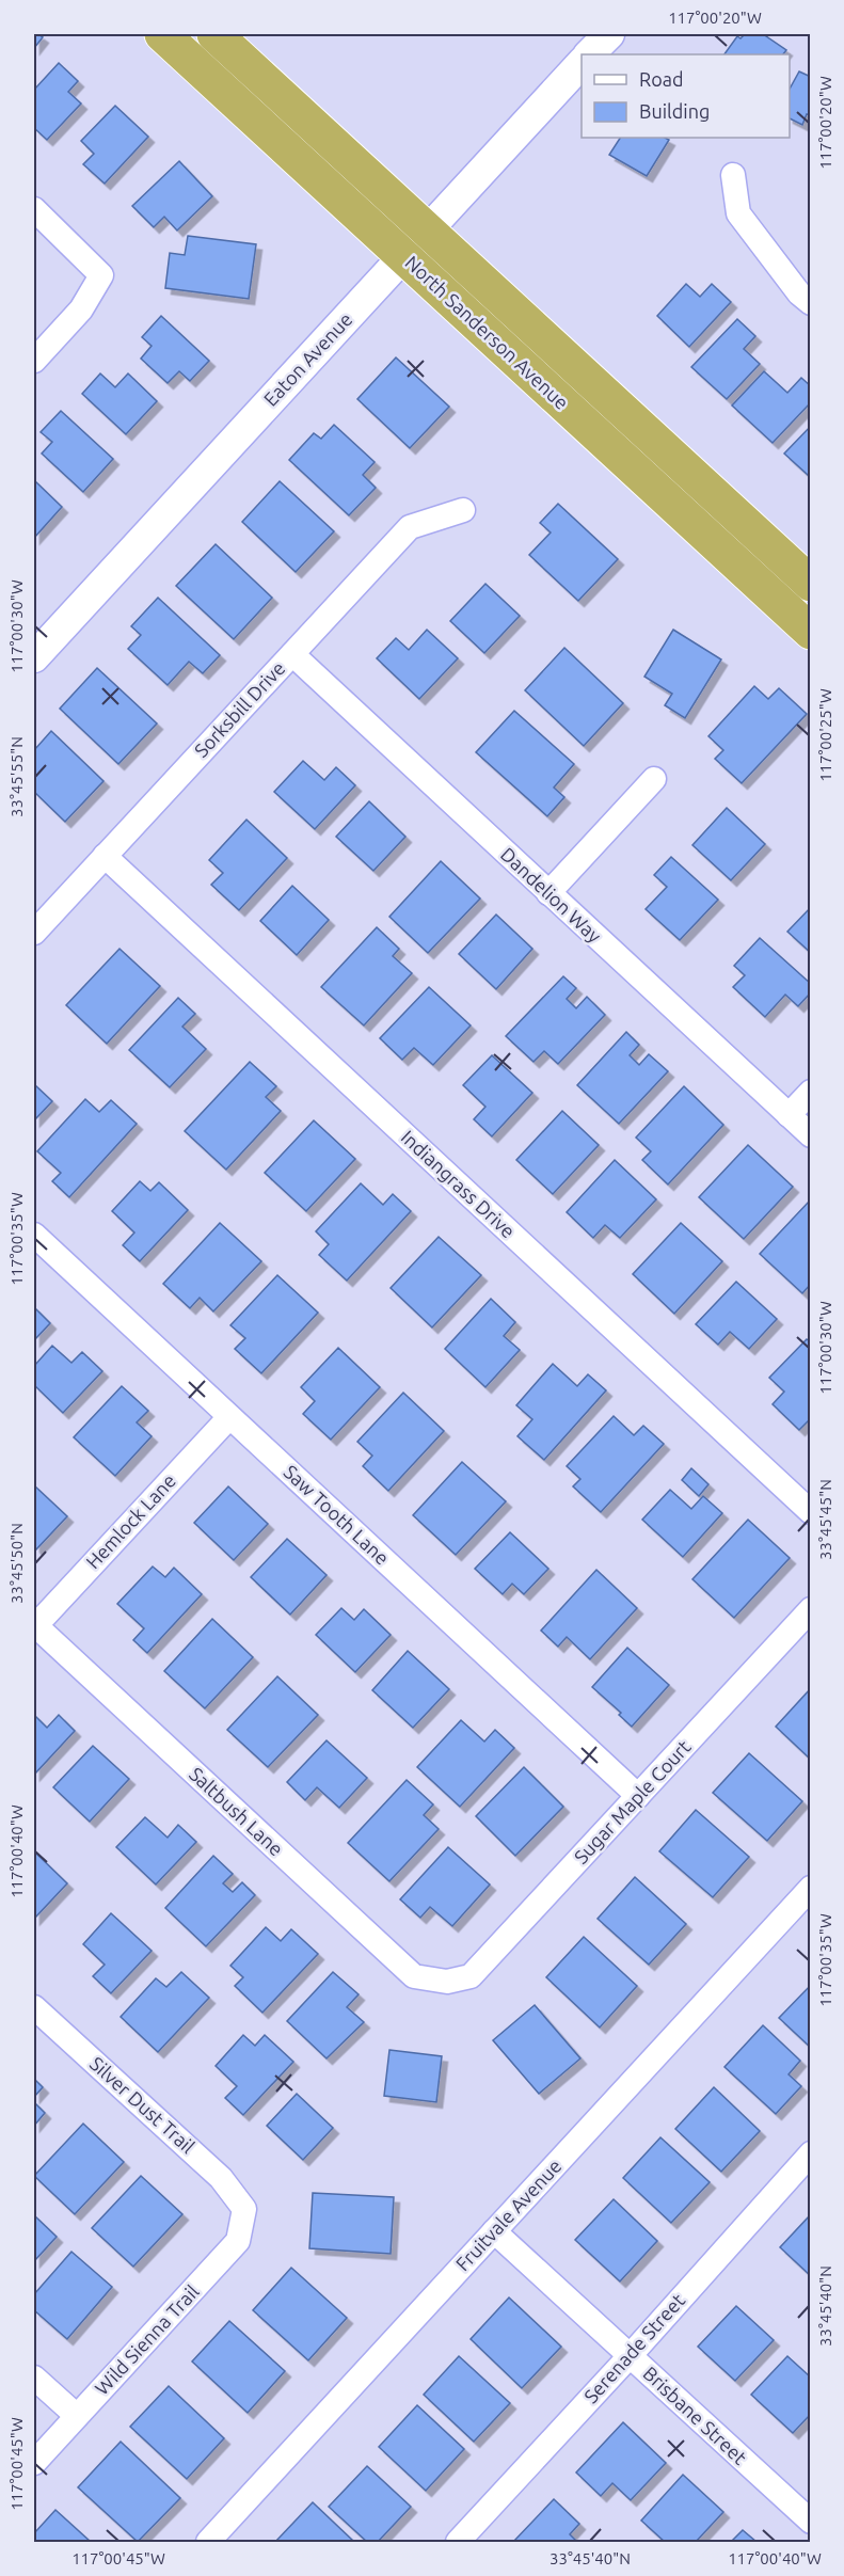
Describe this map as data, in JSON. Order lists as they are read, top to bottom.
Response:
{
  "streets": {
    "highway": ["North Sanderson Avenue"],
    "street": [
      "Eaton Avenue",
      "Sorksbill Drive",
      "Dandelion Way",
      "Indiangrass Drive",
      "Saw Tooth Lane",
      "Hemlock Lane",
      "Sugar Maple Court",
      "Saltbush Lane",
      "Silver Dust Trail",
      "Fruitvale Avenue",
      "Wild Sienna Trail",
      "Serenade Street",
      "Brisbane Street"
    ]
  },
  "crossings": [
    ["North Sanderson Avenue", "Eaton Avenue"],
    ["Sorksbill Drive", "Dandelion Way"],
    ["Sorksbill Drive", "Indiangrass Drive"],
    ["Saw Tooth Lane", "Hemlock Lane"],
    ["Saw Tooth Lane", "Sugar Maple Court"],
    ["Hemlock Lane", "Saltbush Lane"],
    ["Sugar Maple Court", "Saltbush Lane"],
    ["Silver Dust Trail", "Wild Sienna Trail"],
    ["Fruitvale Avenue", "Brisbane Street"],
    ["Serenade Street", "Brisbane Street"]
  ],
  "legend": ["Road", "Building"],
  "coordinates": [
    "117°00'20\"W",
    "117°00'30\"W",
    "117°00'25\"W",
    "33°45'55\"N",
    "117°00'35\"W",
    "33°45'45\"N",
    "33°45'50\"N",
    "117°00'40\"W",
    "33°45'40\"N",
    "117°00'45\"W"
  ]
}
